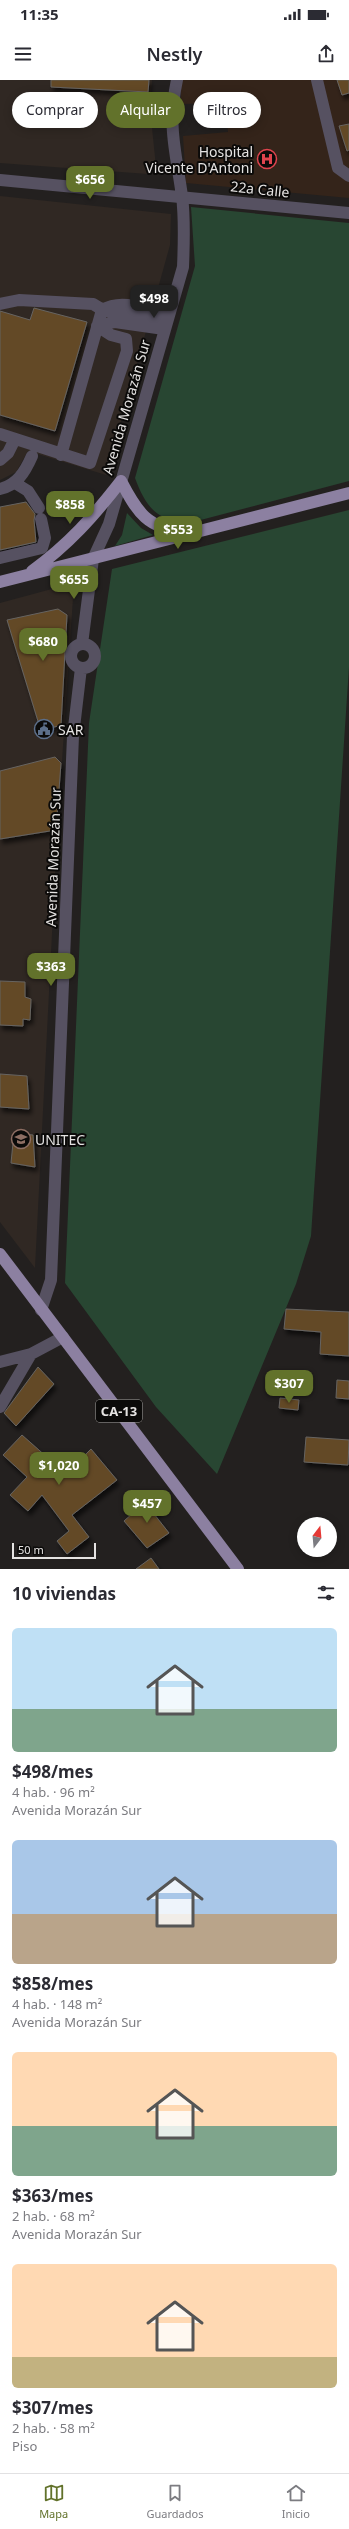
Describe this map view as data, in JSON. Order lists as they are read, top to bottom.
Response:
{
  "streets": {
    "main road": ["CA-13"],
    "street": ["22a Calle", "Avenida Morazán Sur"]
  },
  "crossings": [
    ["22a Calle", "Avenida Morazán Sur"],
    ["Avenida Morazán Sur", "CA-13"]
  ],
  "places": {
    "hospital": ["Hospital Vicente D'Antoni"],
    "public building": ["SAR"],
    "school or university": ["UNITEC"]
  },
  "scale_bar": "50 m",
  "north": "top",
  "page": {
    "status": "11:35",
    "header": "Nestly",
    "chip": ["Comprar", "Alquilar", "Filtros"],
    "price": [
      "$656",
      "$498",
      "$858",
      "$553",
      "$655",
      "$680",
      "$363",
      "$307",
      "$1,020",
      "$457"
    ],
    "scale": "50 m",
    "heading": "10 viviendas",
    "list": [
      {
        "name": "$498/mes",
        "note": "4 hab. · 96 m² · Avenida Morazán Sur"
      },
      {
        "name": "$858/mes",
        "note": "4 hab. · 148 m² · Avenida Morazán Sur"
      },
      {
        "name": "$363/mes",
        "note": "2 hab. · 68 m² · Avenida Morazán Sur"
      },
      {
        "name": "$307/mes",
        "note": "2 hab. · 58 m² · Piso"
      }
    ],
    "tabs": ["Mapa", "Guardados", "Inicio"]
  }
}
